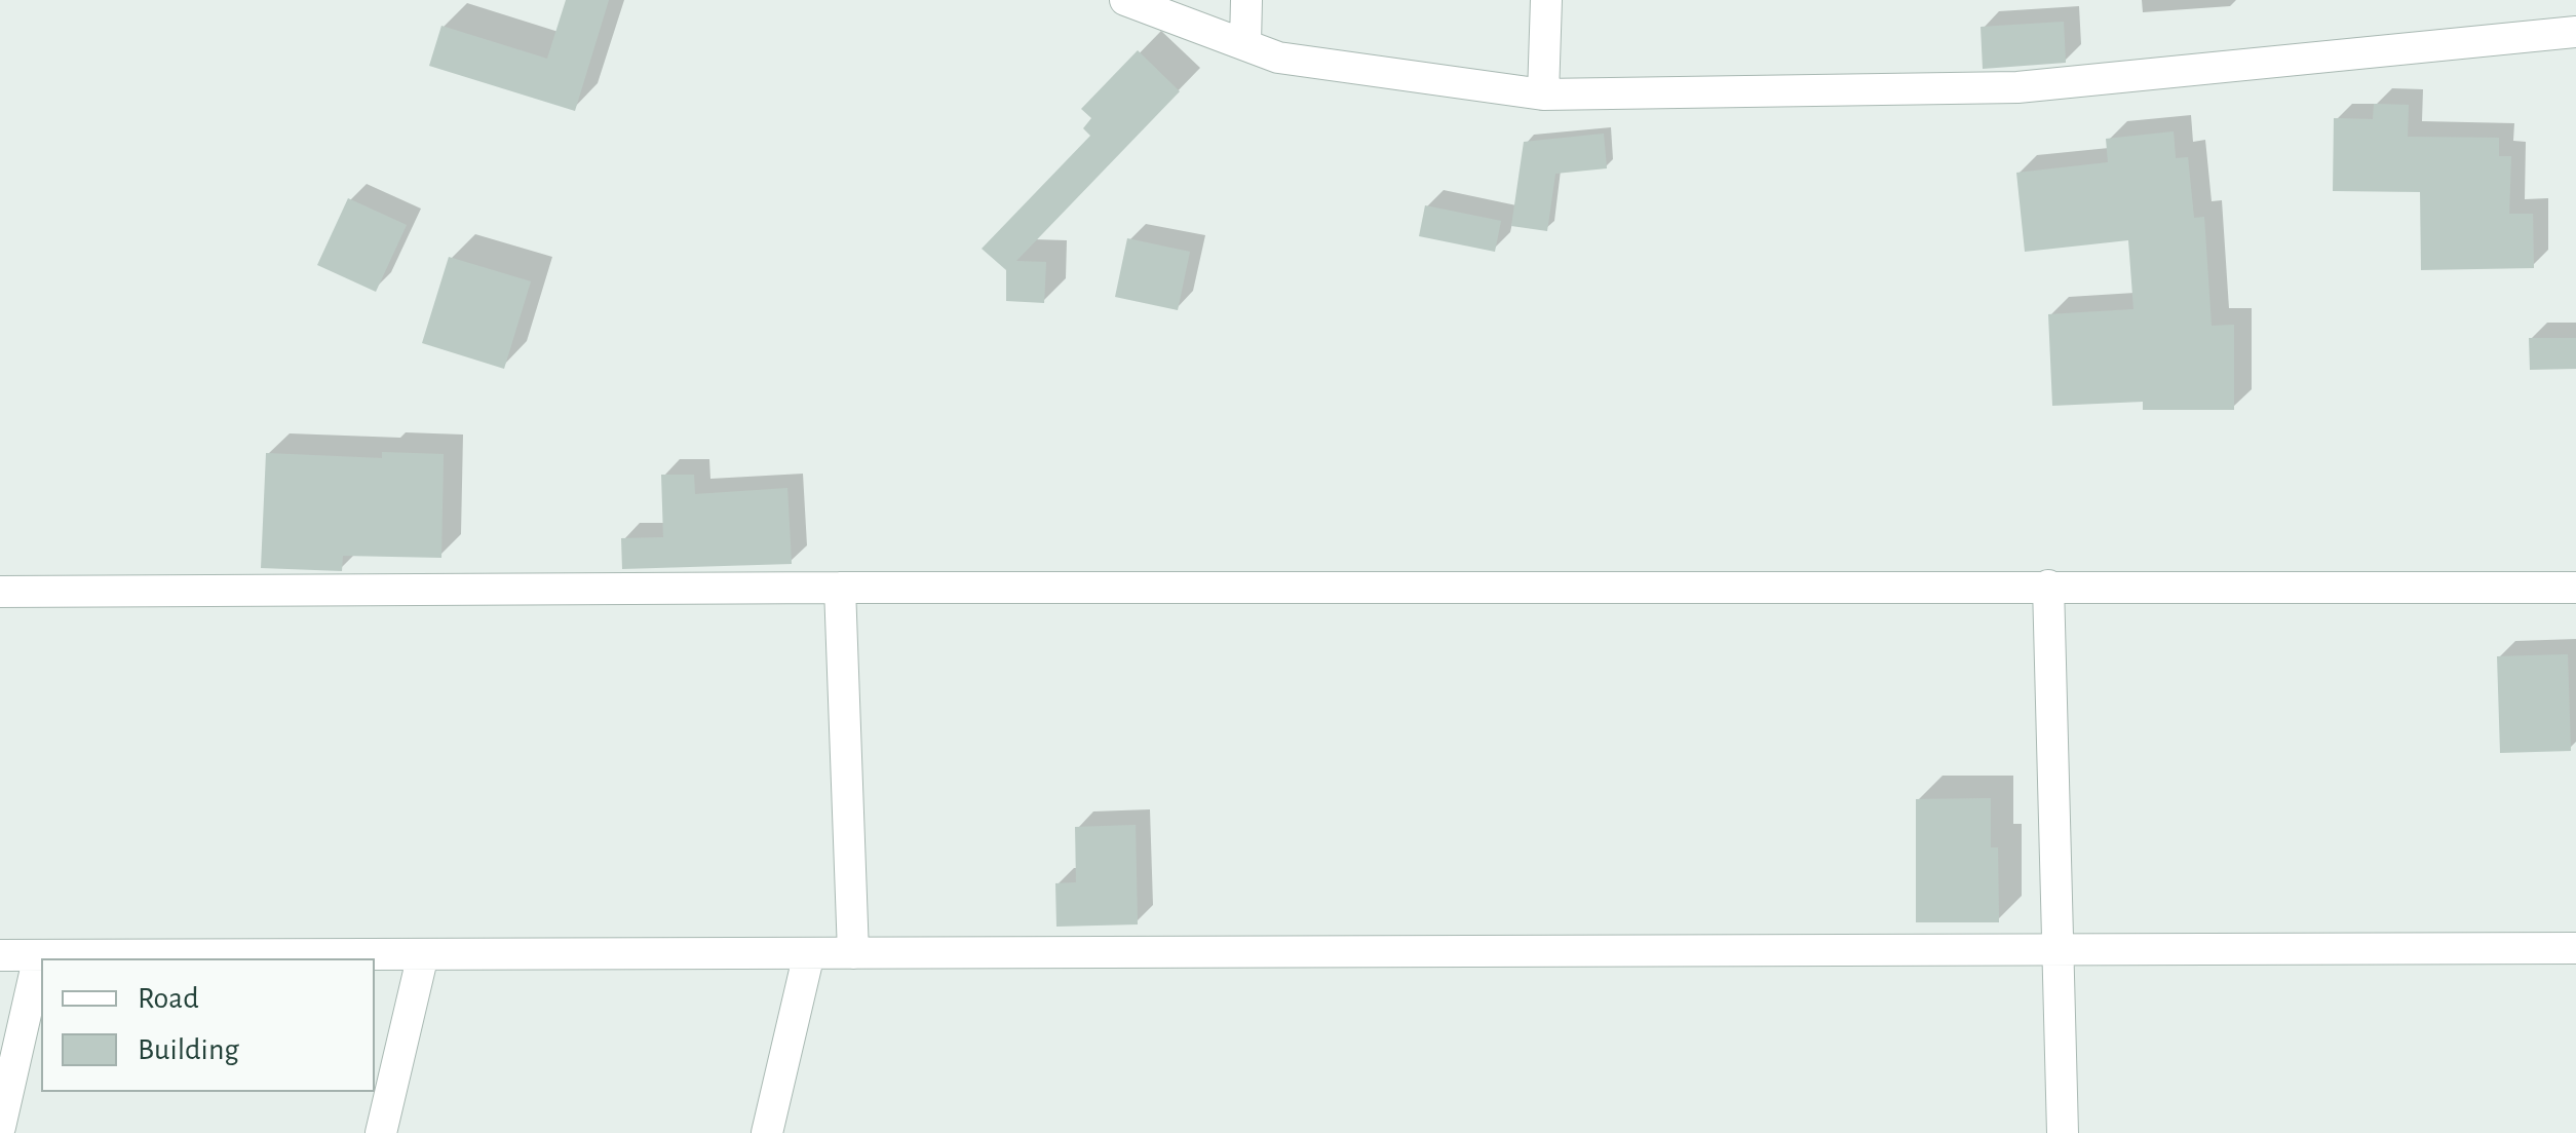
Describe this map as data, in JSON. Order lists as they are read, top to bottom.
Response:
{
  "legend": ["Road", "Building"]
}
